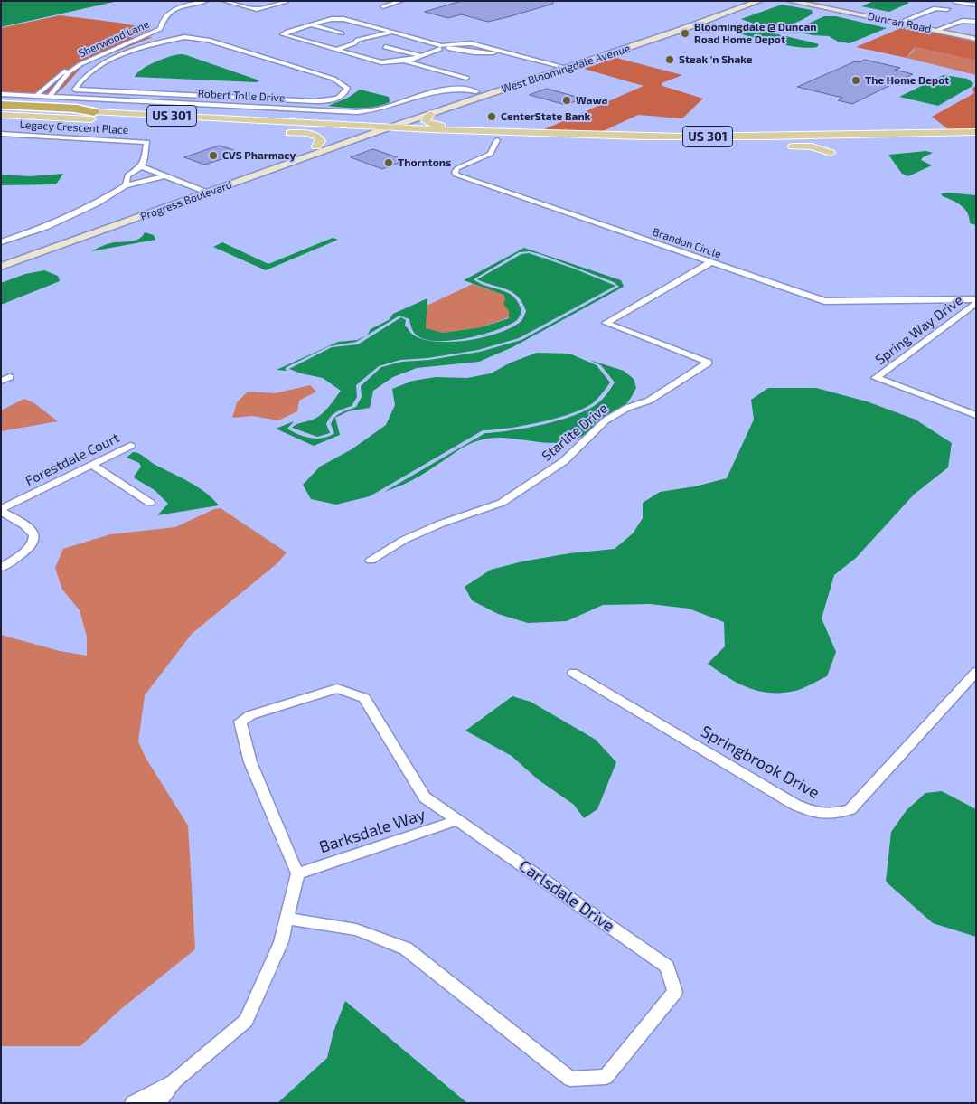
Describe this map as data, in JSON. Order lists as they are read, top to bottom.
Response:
{
  "streets": {
    "main road": [
      "Duncan Road",
      "West Bloomingdale Avenue",
      "US 301",
      "Progress Boulevard"
    ],
    "street": [
      "Sherwood Lane",
      "Robert Tolle Drive",
      "Legacy Crescent Place",
      "Brandon Circle",
      "Spring Way Drive",
      "Starlite Drive",
      "Forestdale Court",
      "Springbrook Drive",
      "Barksdale Way",
      "Carlsdale Drive"
    ]
  },
  "crossings": [
    ["Sherwood Lane", "Robert Tolle Drive"],
    ["West Bloomingdale Avenue", "Robert Tolle Drive"],
    ["West Bloomingdale Avenue", "US 301"],
    ["West Bloomingdale Avenue", "Progress Boulevard"],
    ["US 301", "Progress Boulevard"],
    ["US 301", "Brandon Circle"],
    ["Brandon Circle", "Spring Way Drive"],
    ["Brandon Circle", "Starlite Drive"],
    ["Barksdale Way", "Carlsdale Drive"]
  ],
  "places": [
    "Bloomingdale @ Duncan Road Home Depot",
    "Steak 'n Shake",
    "The Home Depot",
    "Wawa",
    "CenterState Bank",
    "CVS Pharmacy",
    "Thorntons"
  ]
}
